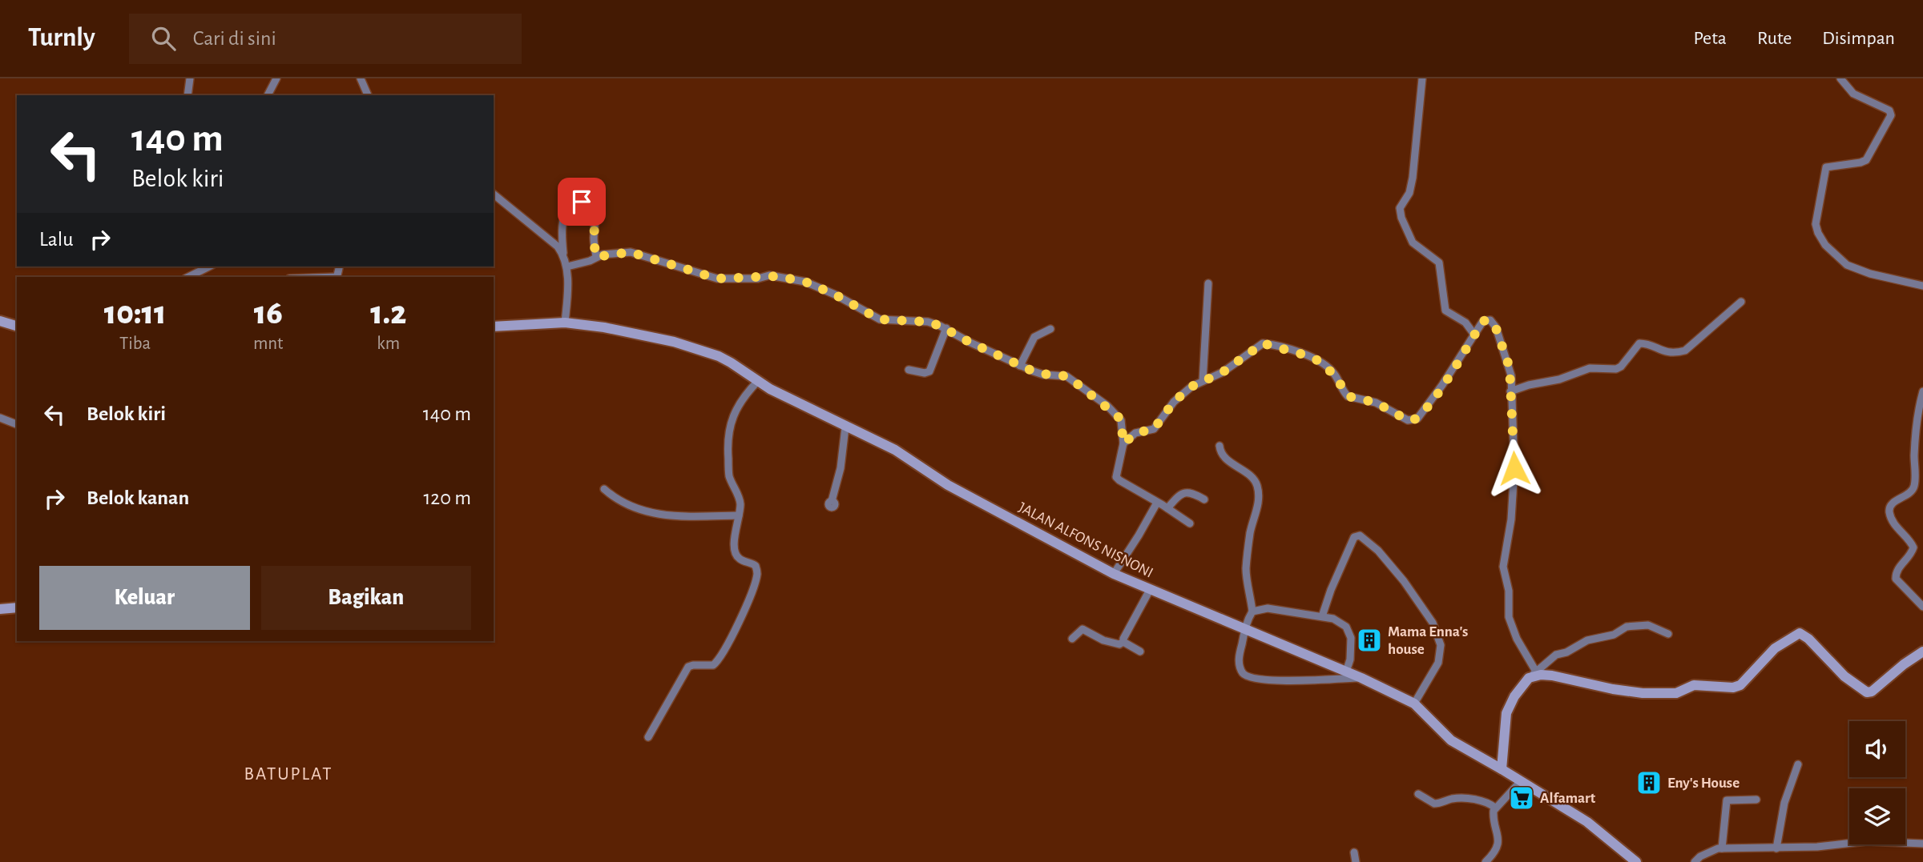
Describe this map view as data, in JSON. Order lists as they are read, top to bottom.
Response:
{
  "streets": {
    "main road": ["JALAN ALFONS NISNONI"]
  },
  "districts": ["BATUPLAT"],
  "places": {
    "building": ["Mama Enna's house", "Eny's House"],
    "supermarket": ["Alfamart"]
  },
  "page": {
    "header": "Turnly",
    "search": "Cari di sini",
    "nav": ["Peta", "Rute", "Disimpan"],
    "turn": ["140 m", "Belok kiri"],
    "then": "Lalu",
    "eta": [
      "10:11",
      "Tiba",
      "16",
      "mnt",
      "1.2",
      "km"
    ],
    "list": [
      {
        "name": "Belok kiri",
        "value": "140 m"
      },
      {
        "name": "Belok kanan",
        "value": "120 m"
      }
    ],
    "buttons": ["Keluar", "Bagikan"]
  }
}
